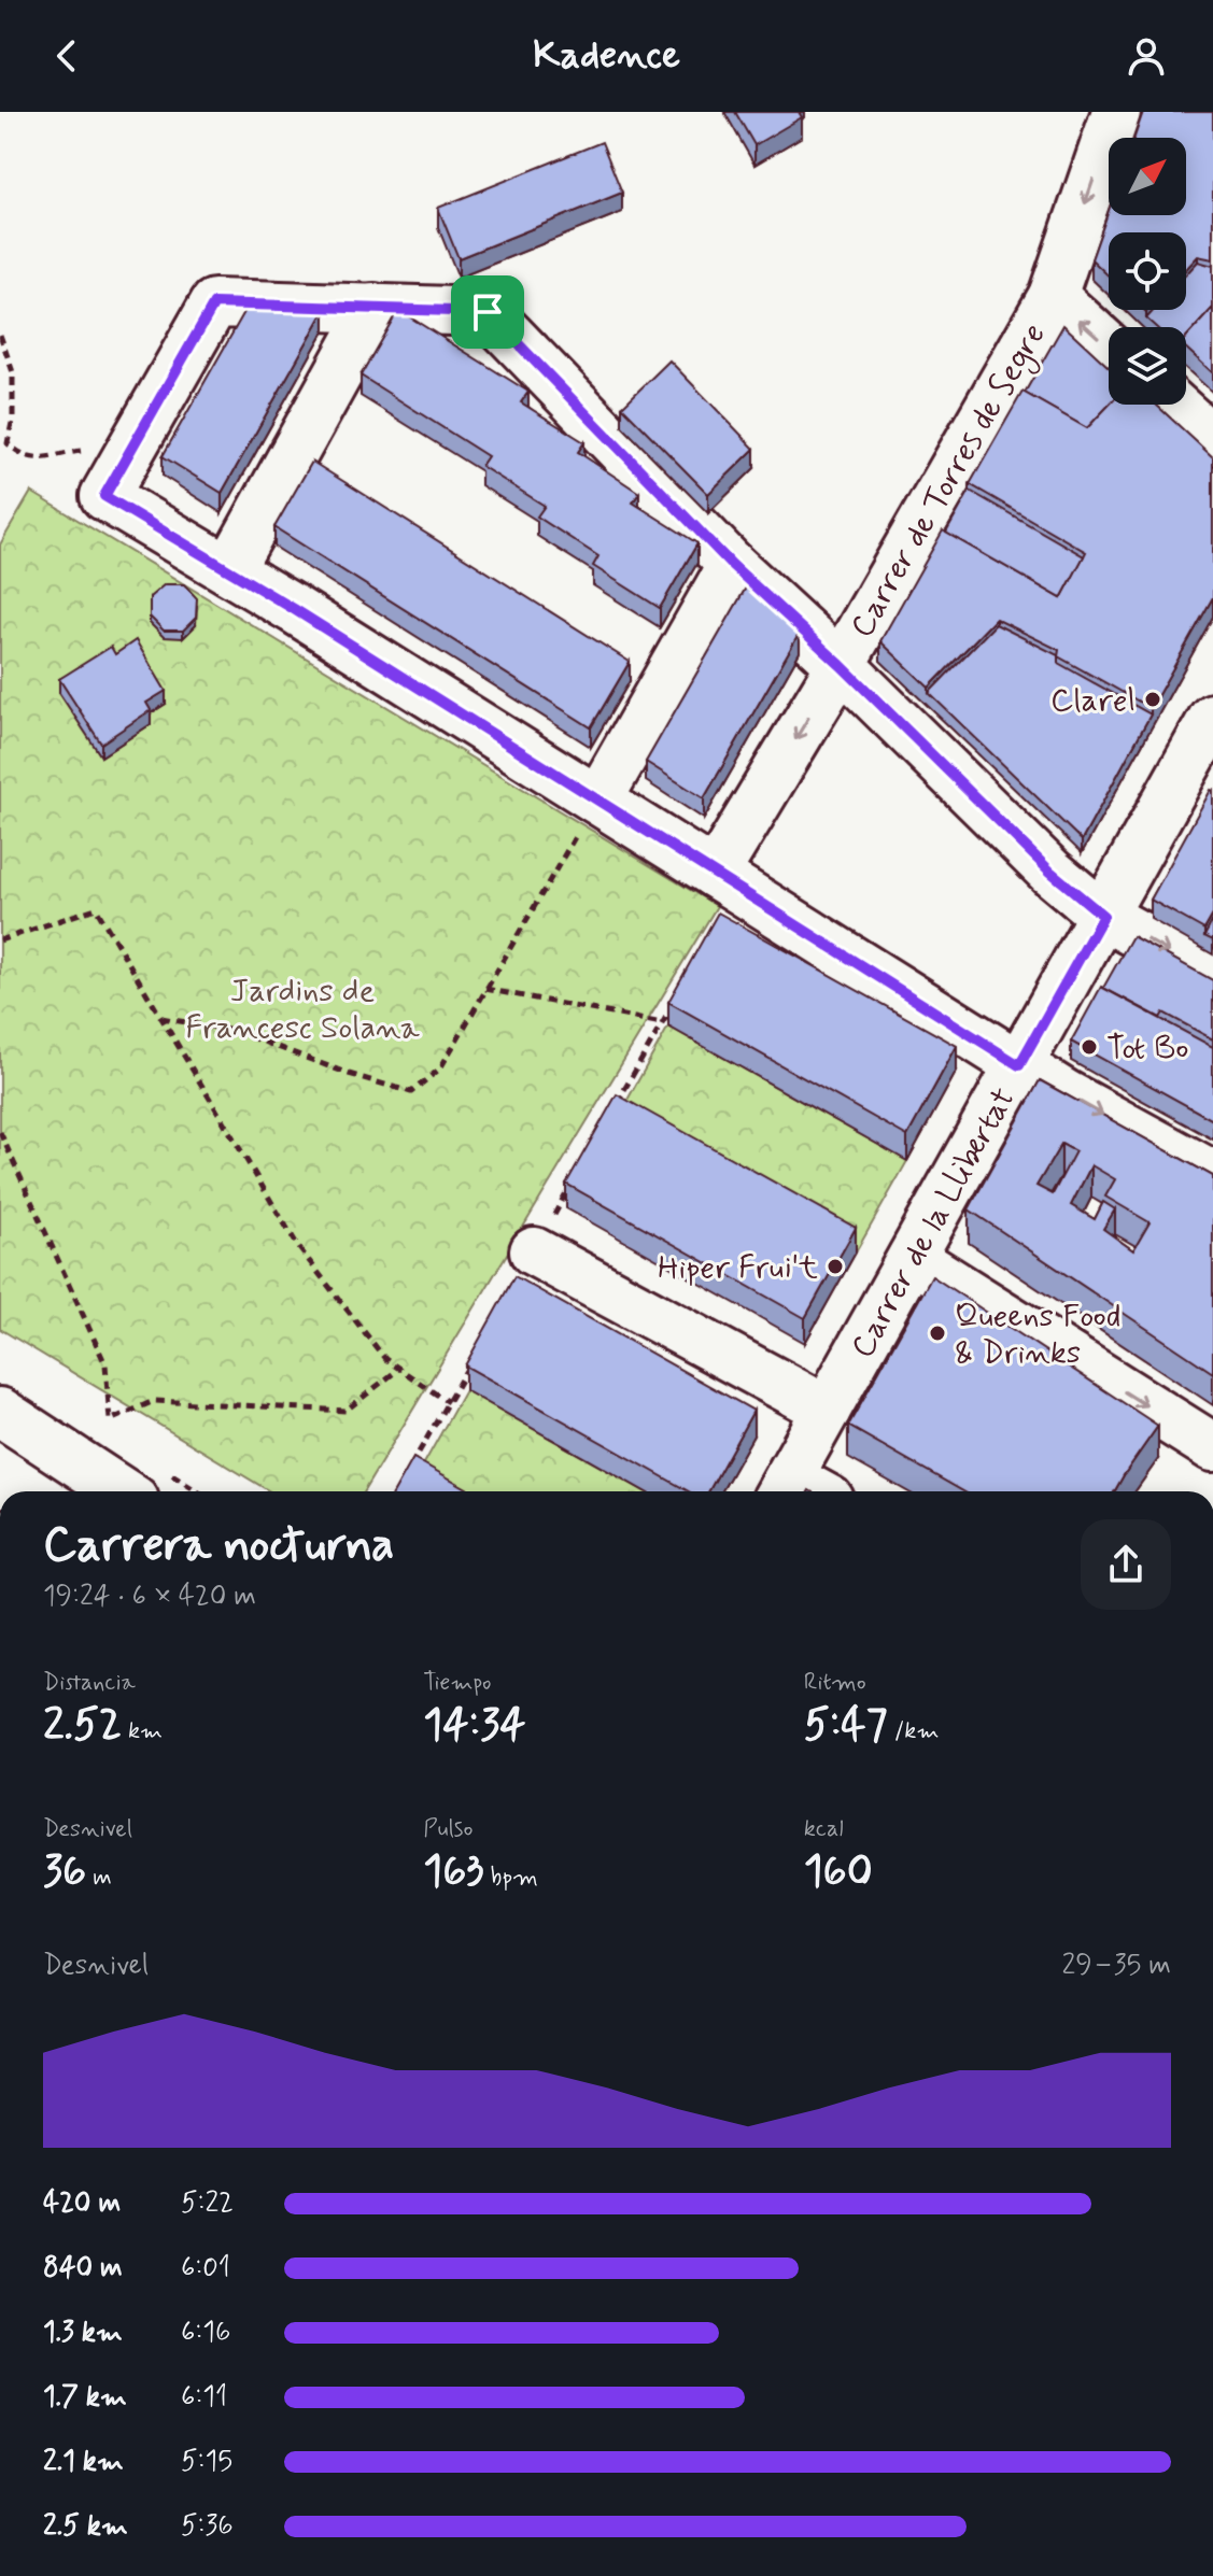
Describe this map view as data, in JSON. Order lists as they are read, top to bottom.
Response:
{
  "streets": {
    "street": ["Carrer de Torres de Segre", "Carrer de la Llibertat"]
  },
  "parks": ["Jardins de Francesc Solana"],
  "places": [
    "Clarel",
    "Tot Bo",
    "Hiper Frui't",
    "Queens Food & Drinks"
  ],
  "north": "top right",
  "page": {
    "header": "Kadence",
    "heading": ["Carrera nocturna", "19:24 · 6 × 420 m"],
    "stats": [
      ["Distancia", "2.52 km"],
      ["Tiempo", "14:34"],
      ["Ritmo", "5:47 /km"],
      ["Desnivel", "36 m"],
      ["Pulso", "163 bpm"],
      ["kcal", "160"]
    ],
    "chart": ["Desnivel", "29–35 m"],
    "list": [
      {
        "name": "420 m",
        "note": "5:22"
      },
      {
        "name": "840 m",
        "note": "6:01"
      },
      {
        "name": "1.3 km",
        "note": "6:16"
      },
      {
        "name": "1.7 km",
        "note": "6:11"
      },
      {
        "name": "2.1 km",
        "note": "5:15"
      },
      {
        "name": "2.5 km",
        "note": "5:36"
      }
    ]
  }
}
